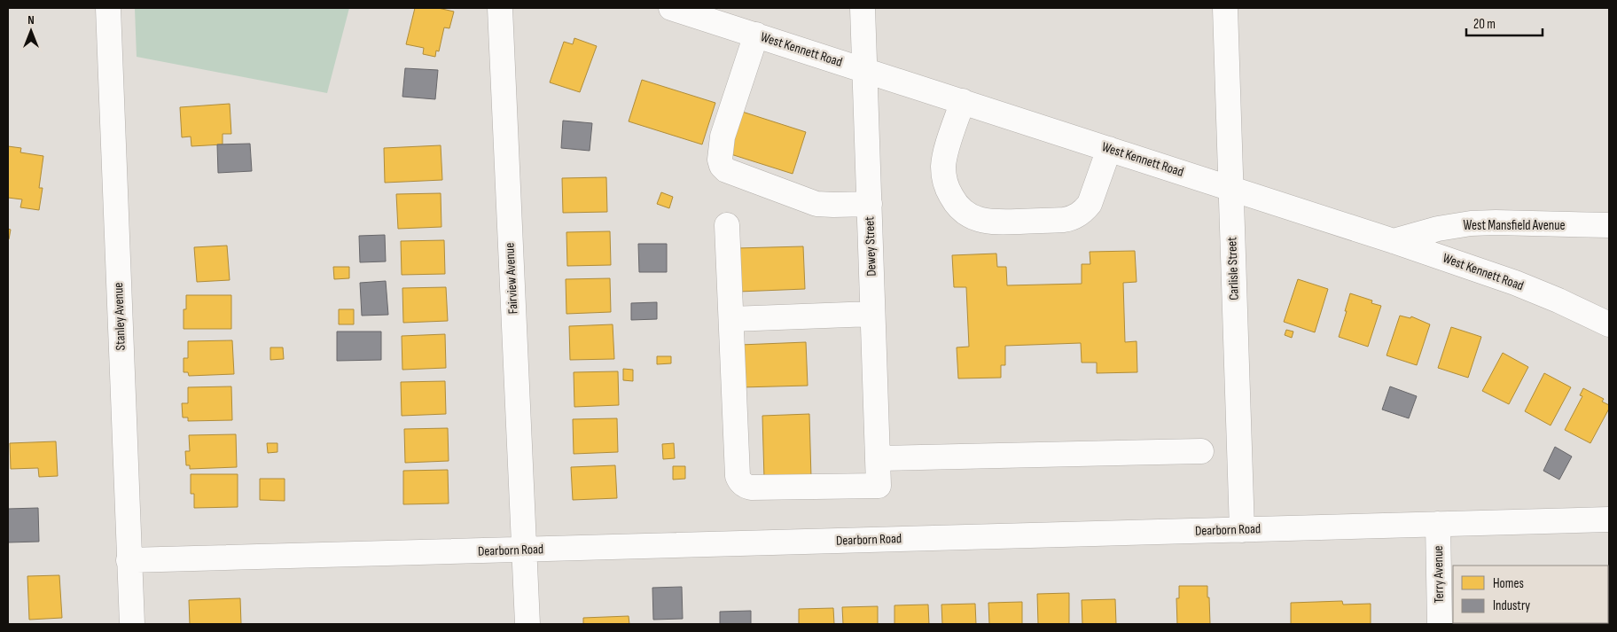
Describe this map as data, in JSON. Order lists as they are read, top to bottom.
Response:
{
  "streets": {
    "street": [
      "West Kennett Road",
      "West Mansfield Avenue",
      "Dewey Street",
      "Carlisle Street",
      "Fairview Avenue",
      "Stanley Avenue",
      "Dearborn Road",
      "Terry Avenue"
    ]
  },
  "crossings": [
    ["West Kennett Road", "West Mansfield Avenue"],
    ["West Kennett Road", "Dewey Street"],
    ["West Kennett Road", "Carlisle Street"],
    ["Carlisle Street", "Dearborn Road"],
    ["Fairview Avenue", "Dearborn Road"],
    ["Stanley Avenue", "Dearborn Road"],
    ["Dearborn Road", "Terry Avenue"]
  ],
  "legend": ["Homes", "Industry"],
  "scale_bar": "20 m",
  "north": "top"
}
